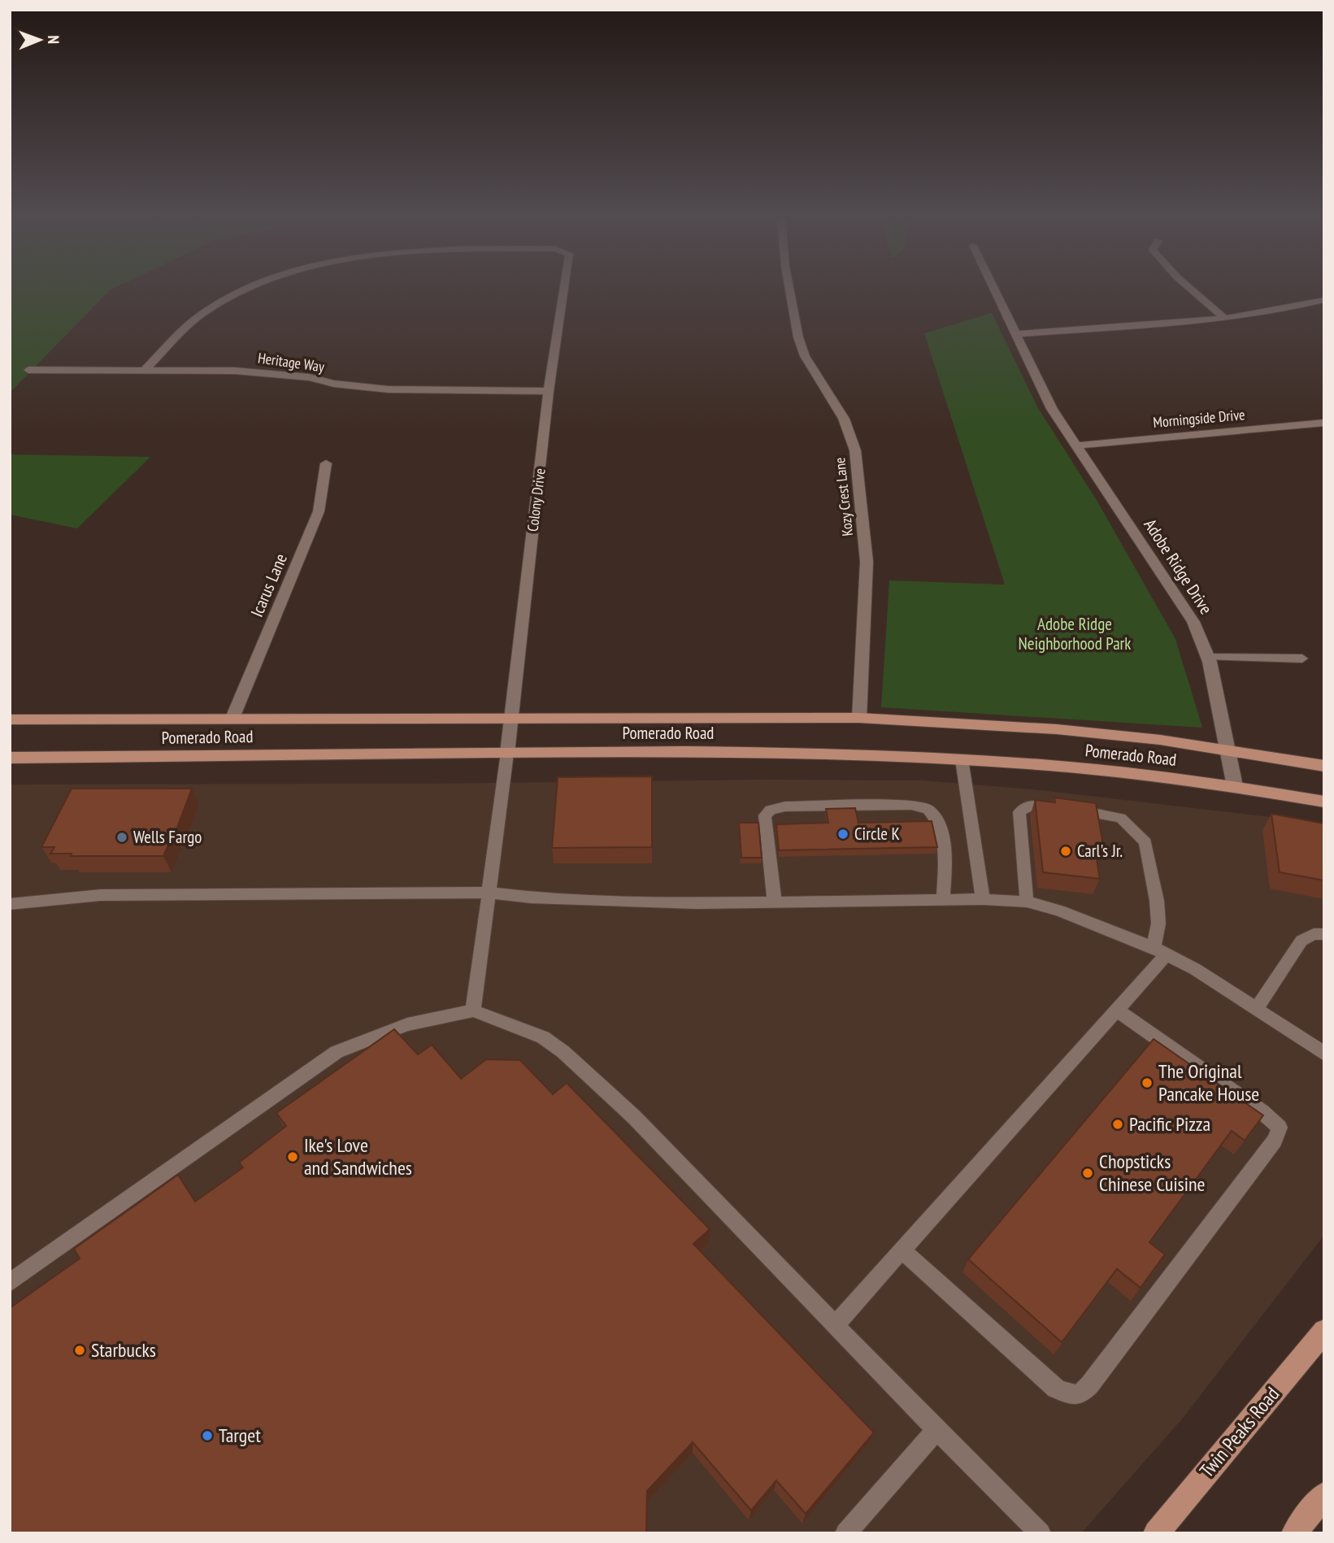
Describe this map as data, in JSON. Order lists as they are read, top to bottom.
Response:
{
  "streets": {
    "main road": ["Pomerado Road", "Twin Peaks Road"],
    "street": [
      "Heritage Way",
      "Morningside Drive",
      "Kozy Crest Lane",
      "Colony Drive",
      "Adobe Ridge Drive",
      "Icarus Lane"
    ]
  },
  "crossings": [
    ["Heritage Way", "Colony Drive"],
    ["Morningside Drive", "Adobe Ridge Drive"],
    ["Kozy Crest Lane", "Pomerado Road"],
    ["Colony Drive", "Pomerado Road"],
    ["Adobe Ridge Drive", "Pomerado Road"],
    ["Icarus Lane", "Pomerado Road"]
  ],
  "parks": ["Adobe Ridge Neighborhood Park"],
  "places": [
    "Circle K",
    "Wells Fargo",
    "Carl's Jr.",
    "The Original Pancake House",
    "Pacific Pizza",
    "Ike's Love and Sandwiches",
    "Chopsticks Chinese Cuisine",
    "Starbucks",
    "Target"
  ],
  "north": "right"
}
